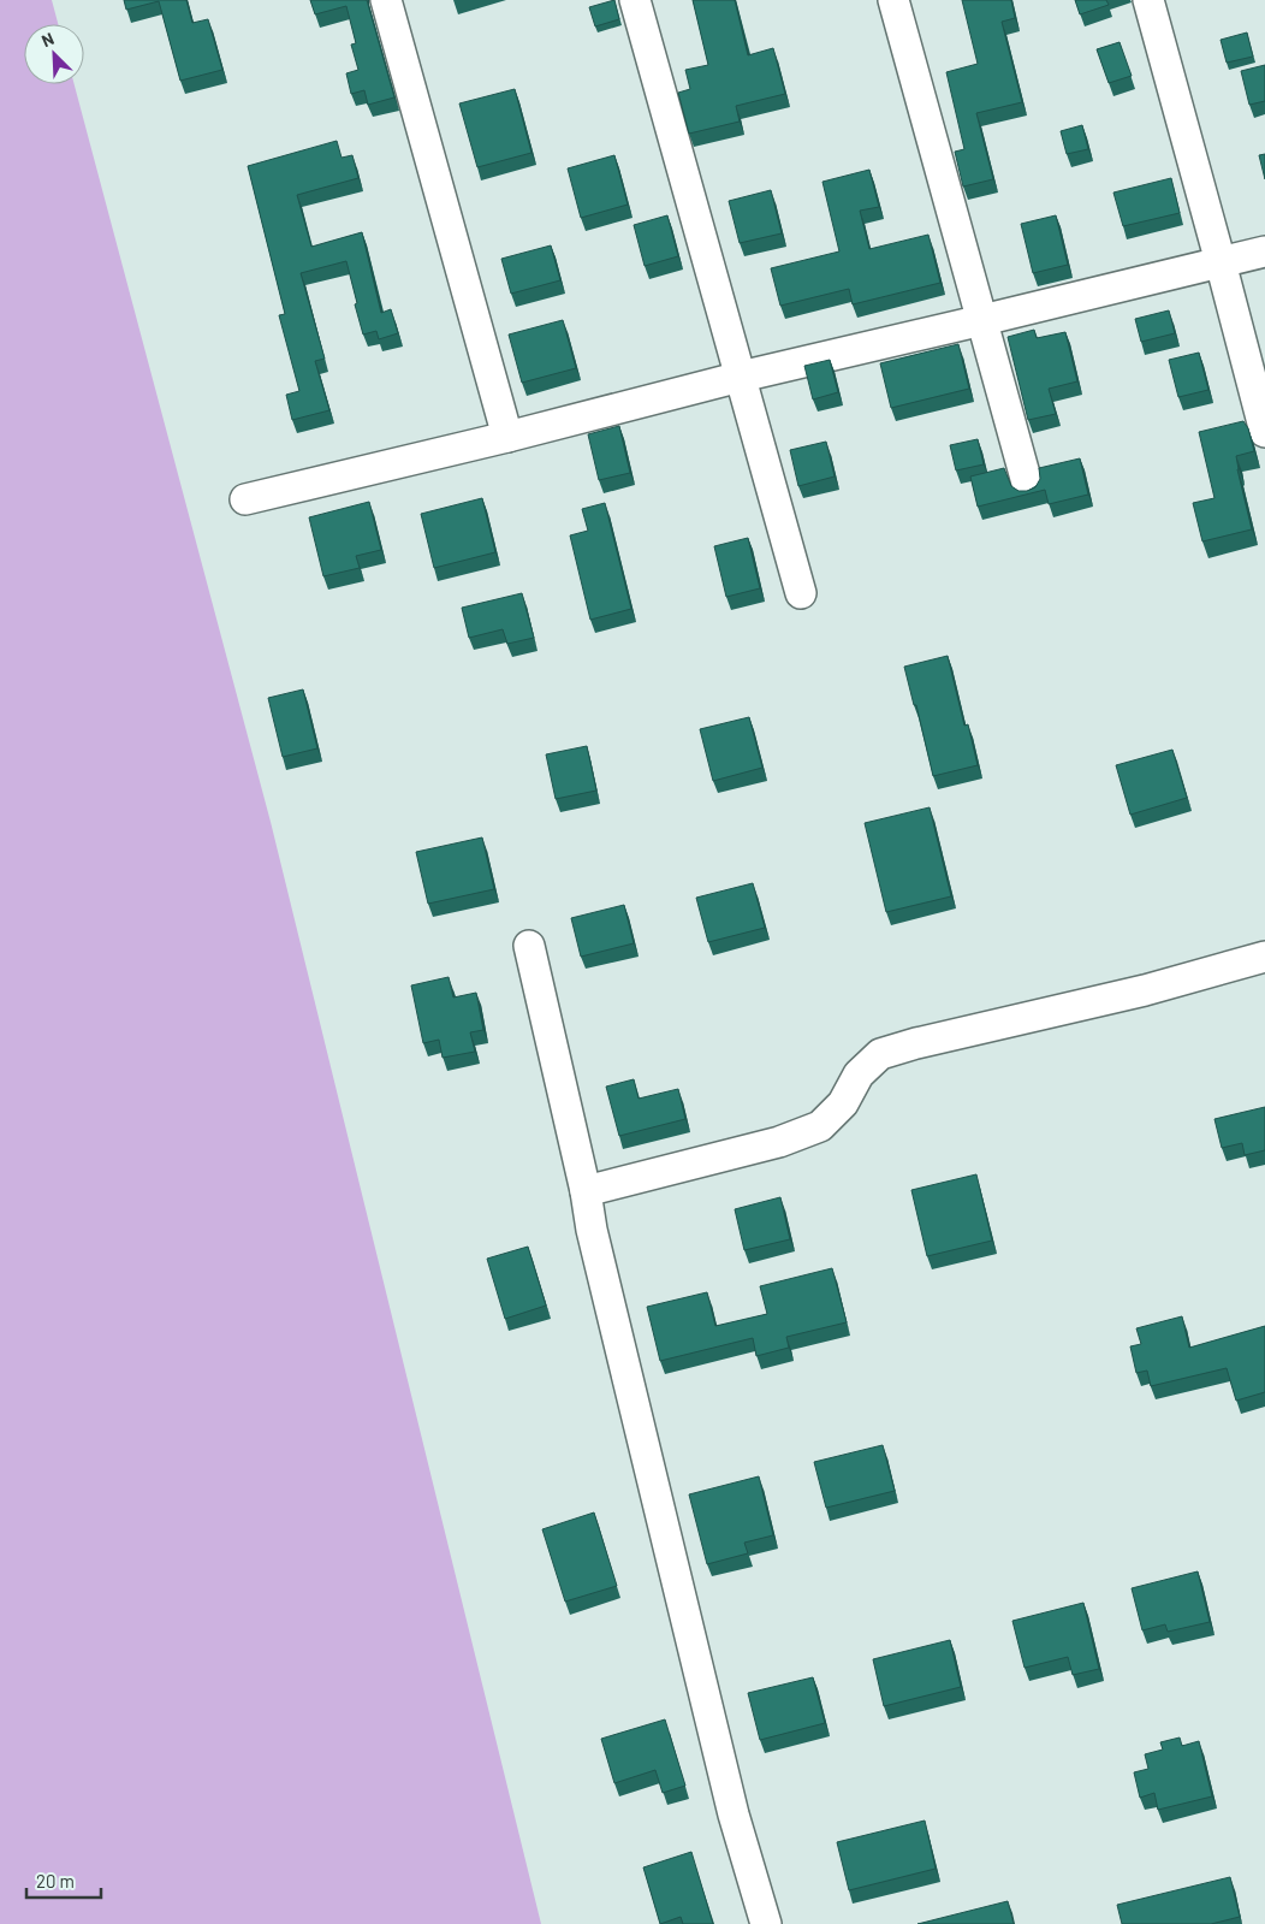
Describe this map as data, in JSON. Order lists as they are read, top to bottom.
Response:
{
  "scale_bar": "20 m",
  "north": "top left"
}
